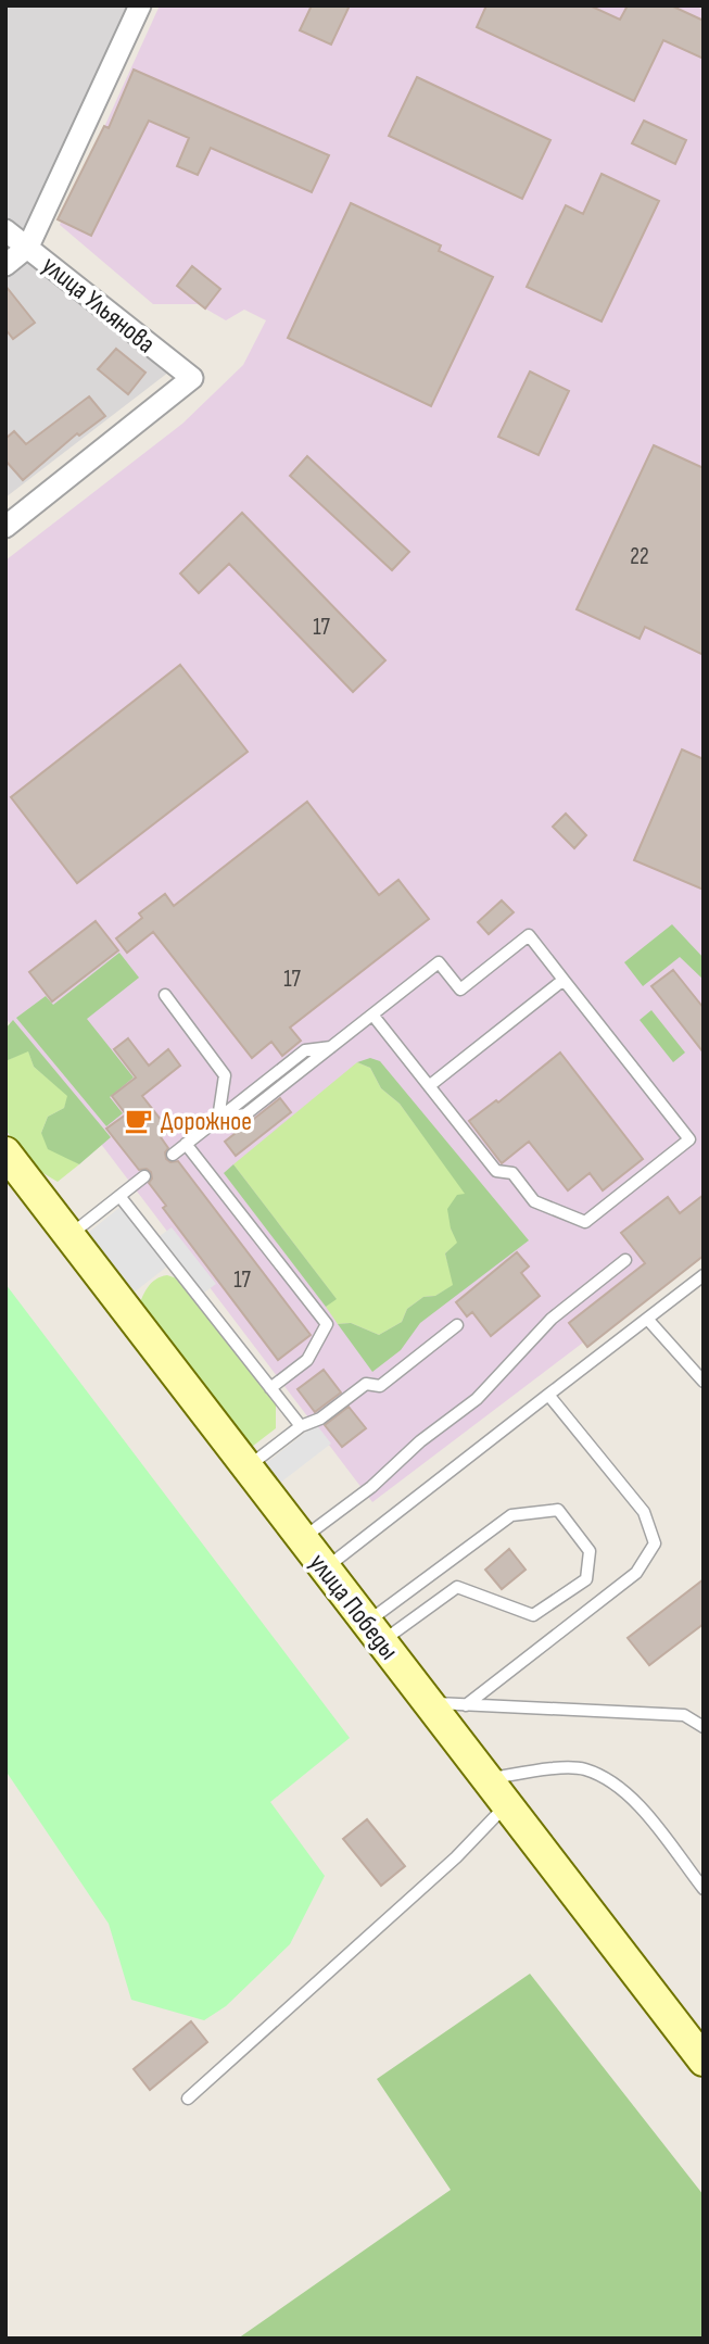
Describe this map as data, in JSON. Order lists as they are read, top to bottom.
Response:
{
  "streets": {
    "main road": ["улица Победы"],
    "street": ["улица Ульянова"]
  },
  "places": {
    "cafe": ["Дорожное"]
  },
  "house_numbers": [
    "22",
    "17",
    "17",
    "17"
  ]
}
